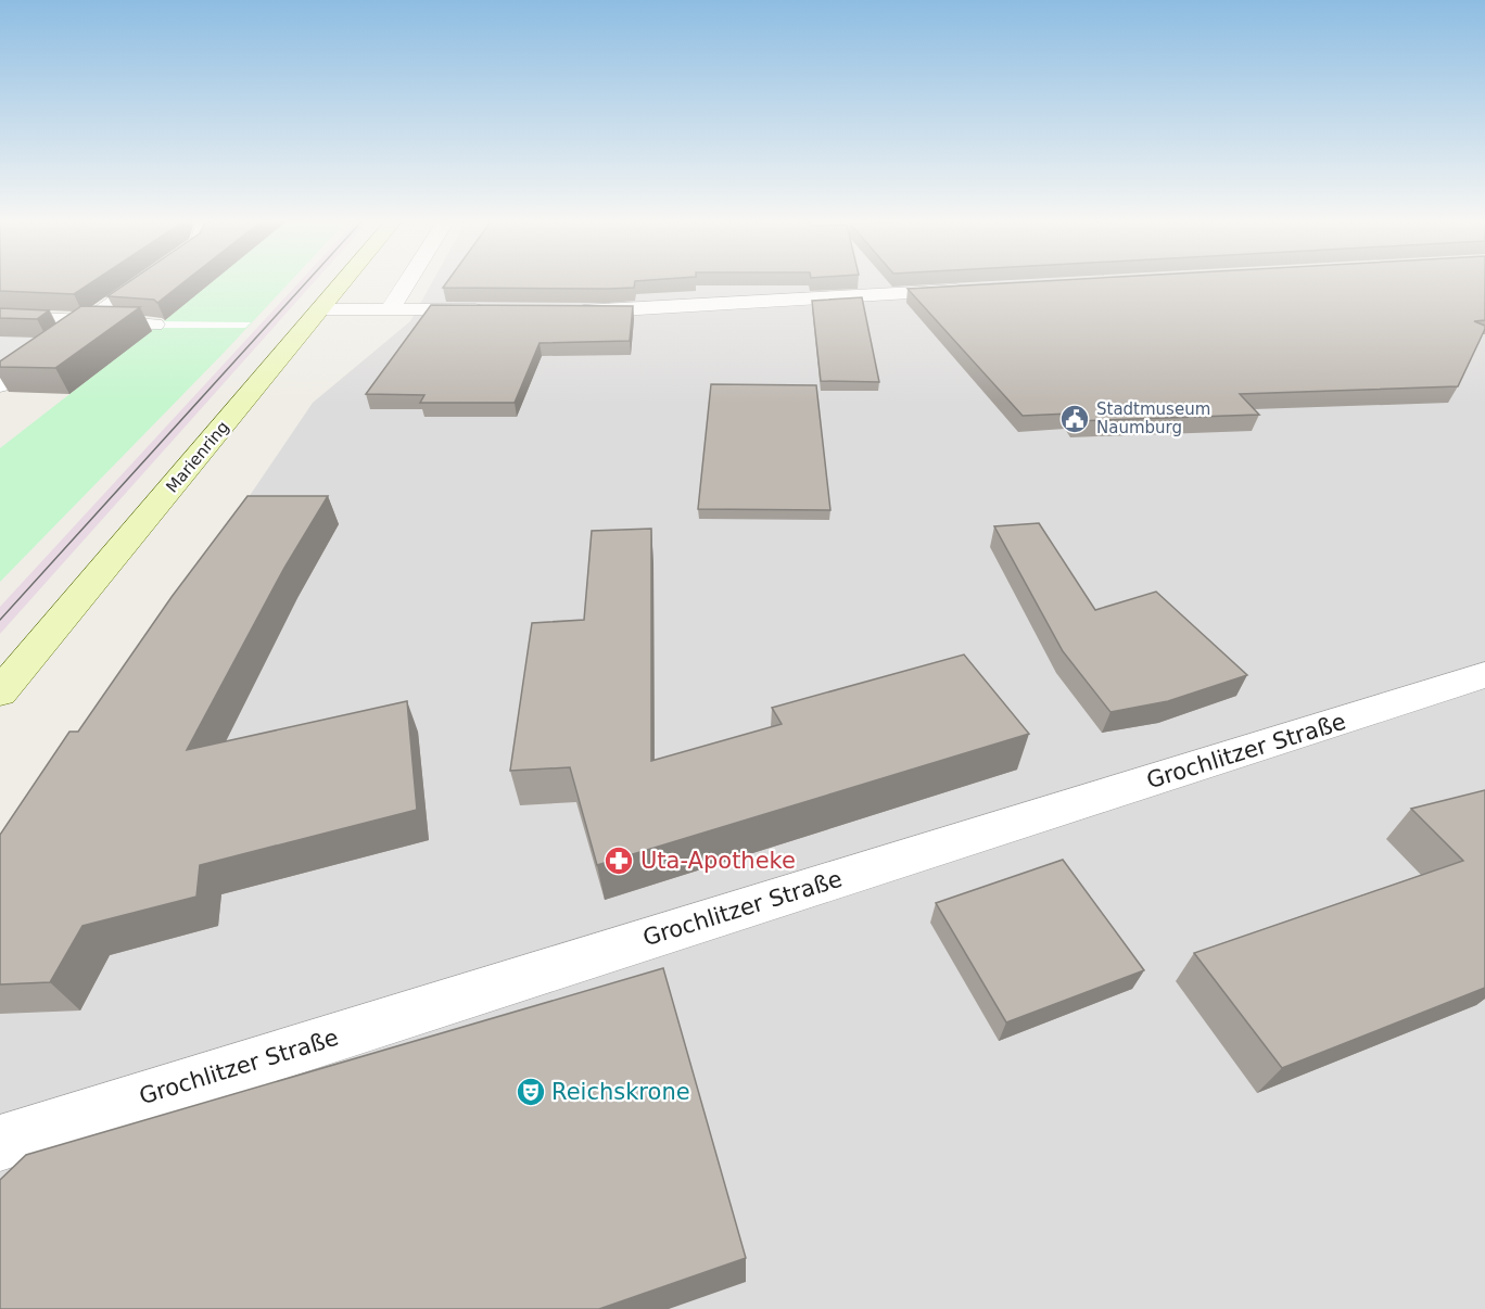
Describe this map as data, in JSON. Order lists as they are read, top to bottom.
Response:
{
  "streets": {
    "main road": ["Marienring"],
    "street": ["Grochlitzer Straße"]
  },
  "places": {
    "public building": ["Stadtmuseum Naumburg"],
    "pharmacy": ["Uta-Apotheke"],
    "theatre": ["Reichskrone"]
  }
}
